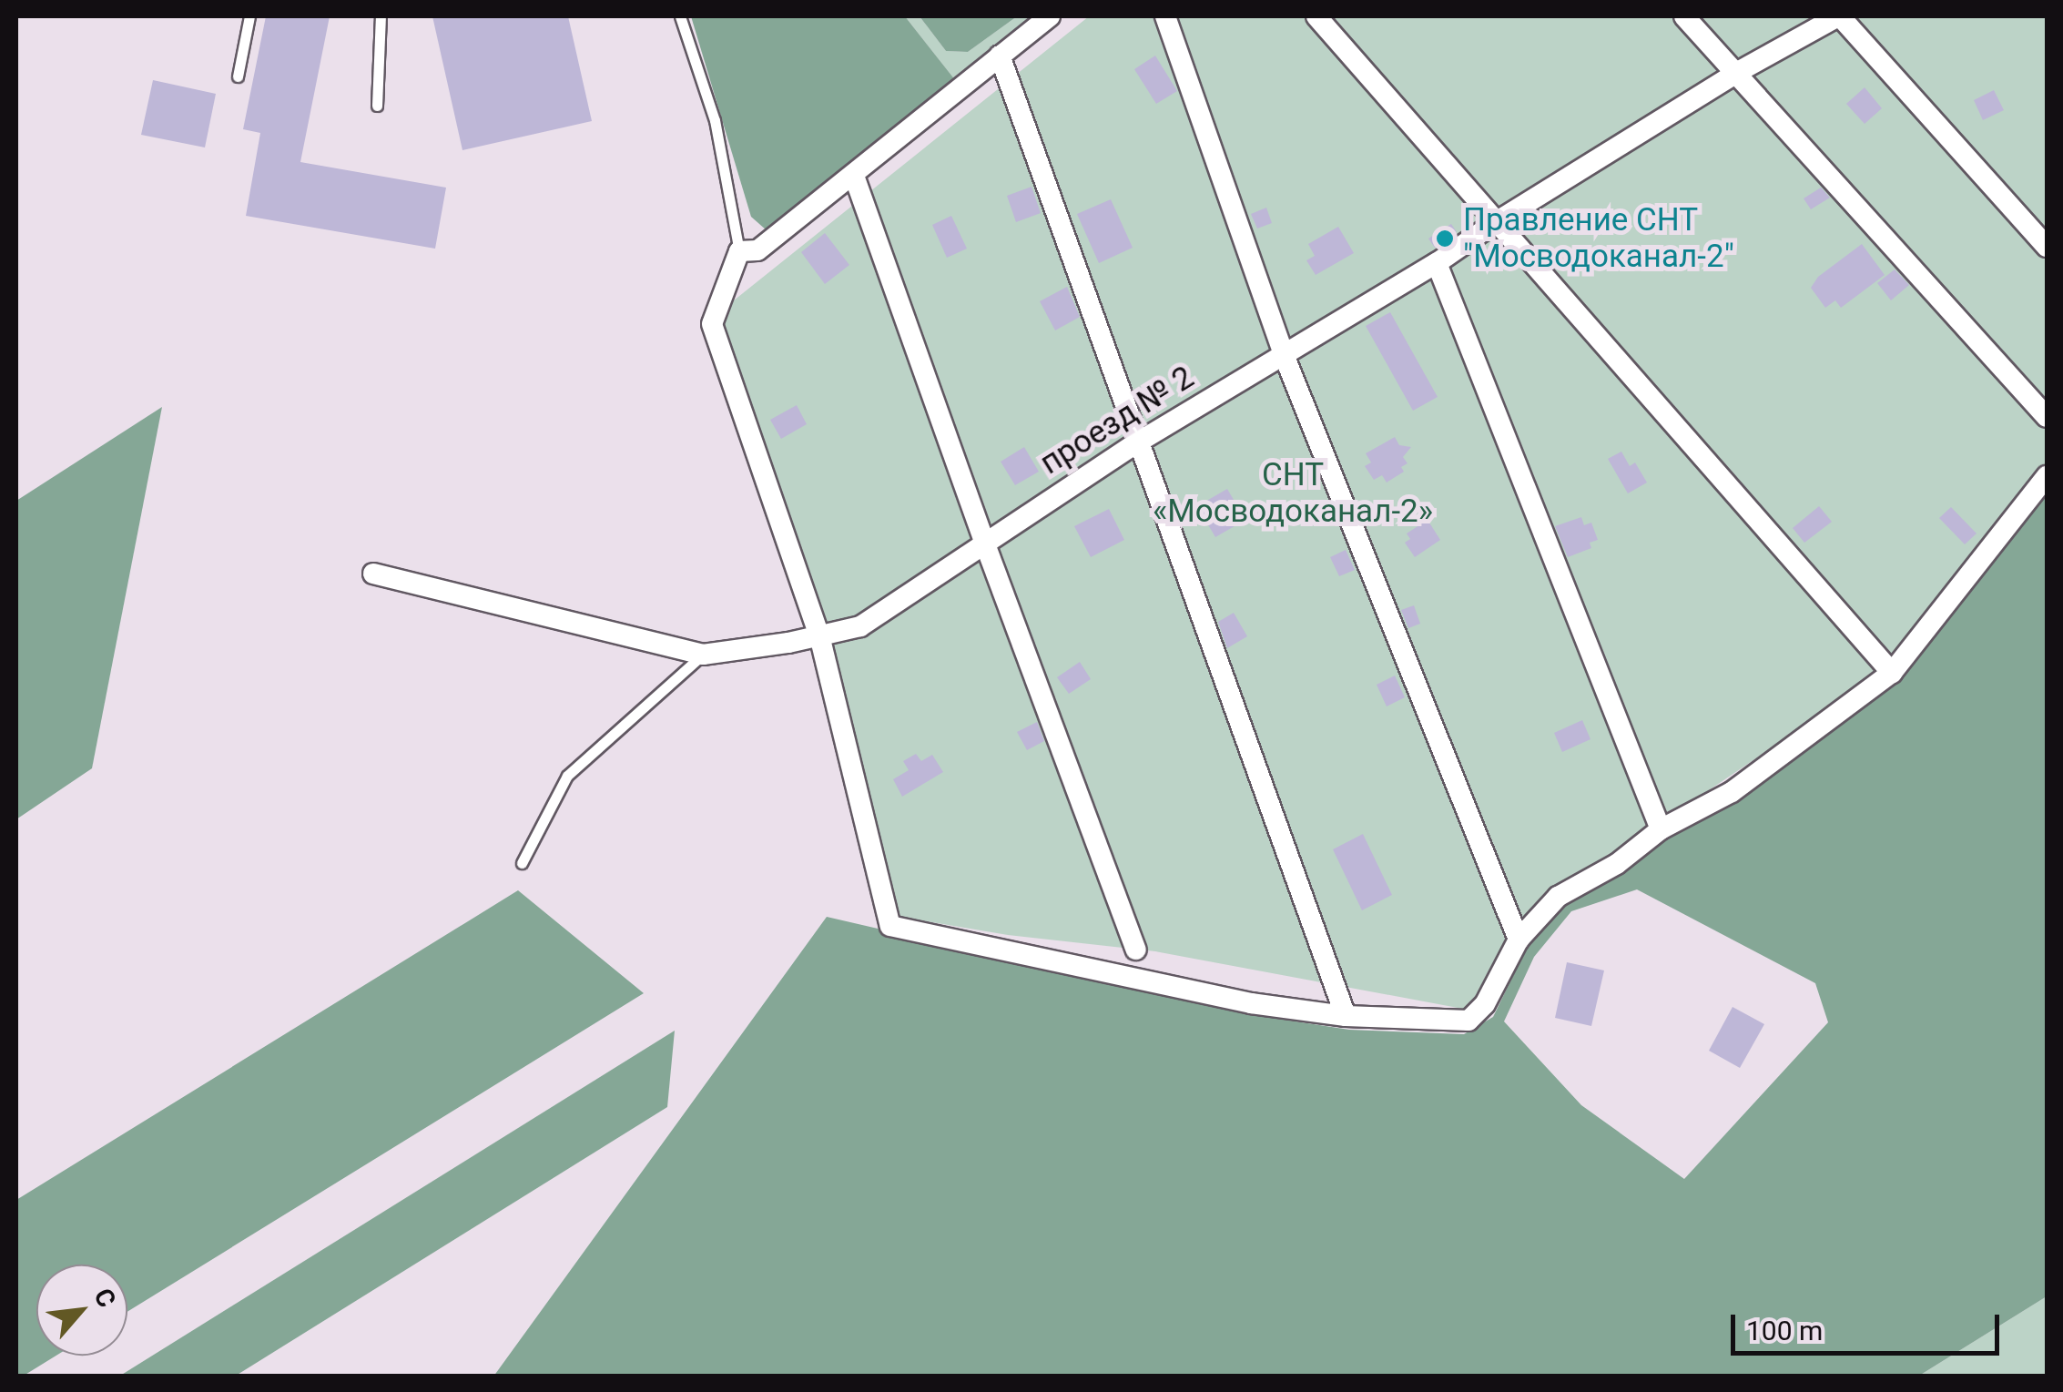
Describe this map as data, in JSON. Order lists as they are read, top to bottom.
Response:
{
  "streets": {
    "street": ["проезд № 2"]
  },
  "parks": ["СНТ «Мосводоканал-2»"],
  "places": ["Правление СНТ \"Мосводоканал-2\""],
  "scale_bar": "100 m",
  "north": "top right"
}
